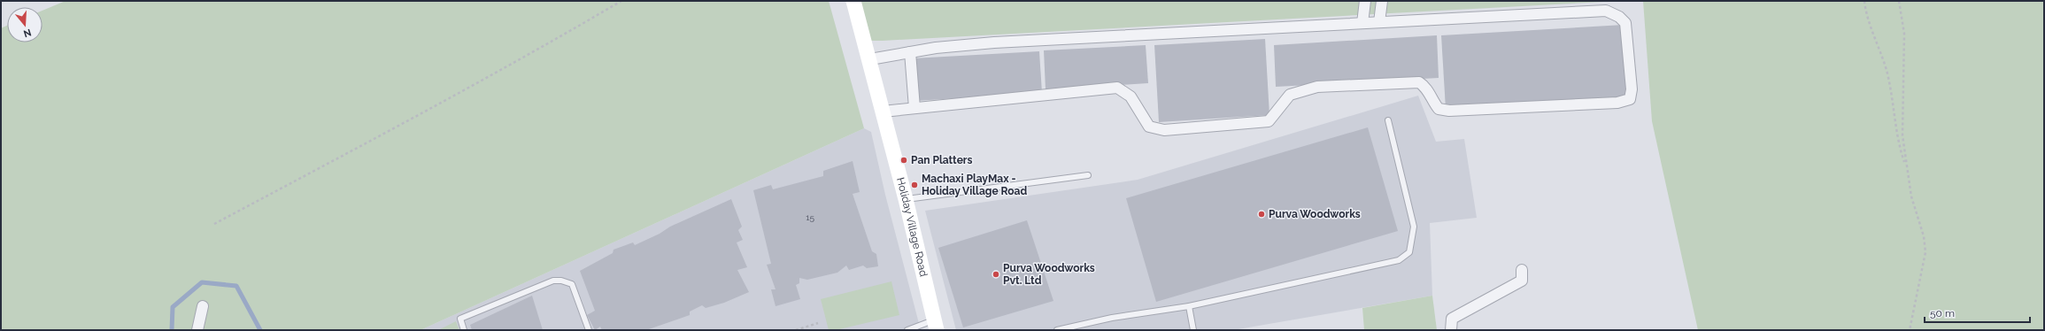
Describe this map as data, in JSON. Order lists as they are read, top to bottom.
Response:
{
  "streets": {
    "street": ["Holiday Village Road"]
  },
  "places": [
    "Pan Platters",
    "Machaxi PlayMax - Holiday Village Road",
    "Purva Woodworks",
    "Purva Woodworks Pvt. Ltd"
  ],
  "house_numbers": ["15"],
  "scale_bar": "50 m",
  "north": "bottom"
}
